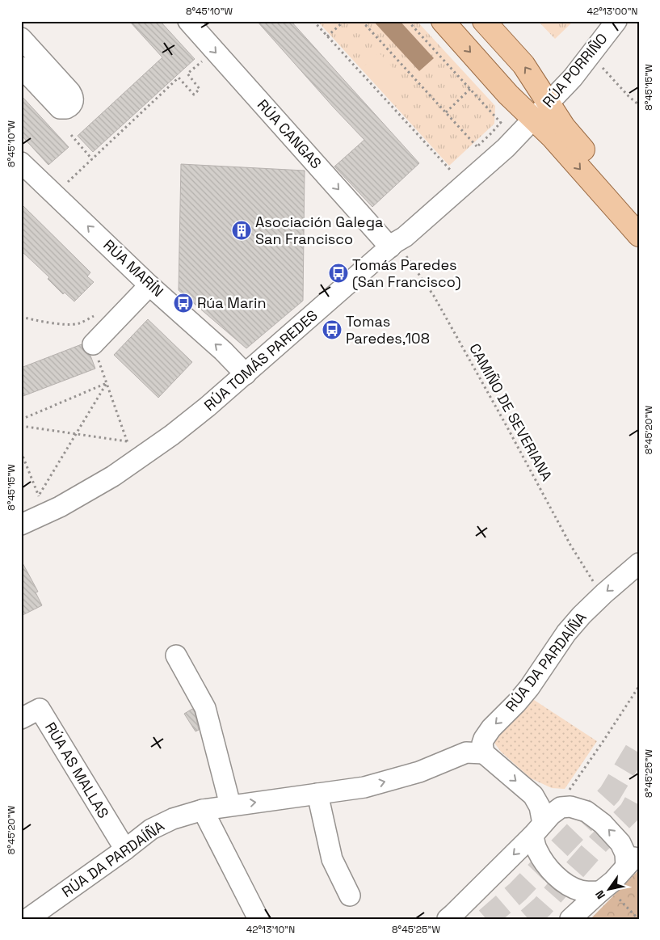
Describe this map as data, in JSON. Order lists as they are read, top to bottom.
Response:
{
  "streets": {
    "street": [
      "RÚA PORRIÑO",
      "RÚA CANGAS",
      "RÚA MARÍN",
      "RÚA TOMÁS PAREDES",
      "RÚA DA PARDAÍÑA",
      "RÚA AS MALLAS"
    ],
    "path": ["CAMIÑO DE SEVERIANA"]
  },
  "crossings": [
    ["RÚA PORRIÑO", "RÚA TOMÁS PAREDES"],
    ["RÚA CANGAS", "RÚA TOMÁS PAREDES"],
    ["RÚA CANGAS", "CAMIÑO DE SEVERIANA"],
    ["RÚA MARÍN", "RÚA TOMÁS PAREDES"],
    ["RÚA TOMÁS PAREDES", "CAMIÑO DE SEVERIANA"],
    ["CAMIÑO DE SEVERIANA", "RÚA DA PARDAÍÑA"],
    ["RÚA DA PARDAÍÑA", "RÚA AS MALLAS"]
  ],
  "one_way": ["RÚA CANGAS", "RÚA MARÍN"],
  "places": {
    "building": ["Asociación Galega San Francisco"],
    "bus stop": ["Tomás Paredes (San Francisco)", "Rúa Marin", "Tomas Paredes,108"]
  },
  "north": "bottom left",
  "coordinates": [
    "8°45'10\"W",
    "42°13'00\"N",
    "8°45'15\"W",
    "8°45'20\"W",
    "8°45'25\"W",
    "42°13'10\"N"
  ]
}
